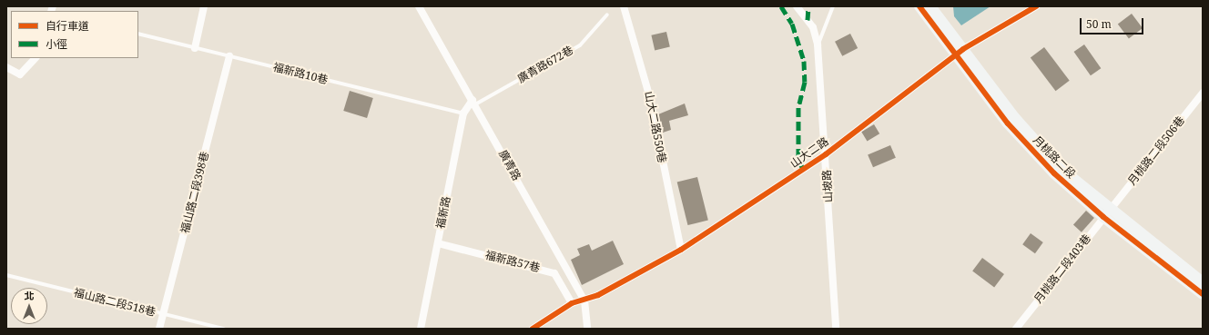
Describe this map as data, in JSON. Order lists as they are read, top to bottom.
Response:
{
  "streets": {
    "street": [
      "山大二路550巷",
      "月桃路二段506巷",
      "山大二路",
      "月桃路二段",
      "廣青路",
      "山坡路",
      "福山路二段398巷",
      "福新路",
      "福新路57巷",
      "月桃路二段403巷"
    ],
    "lane": ["廣青路672巷", "福新路10巷", "福山路二段518巷"]
  },
  "crossings": [
    ["廣青路672巷", "廣青路"],
    ["廣青路672巷", "福新路"],
    ["福新路10巷", "福山路二段398巷"],
    ["福新路10巷", "福新路"],
    ["山大二路550巷", "山大二路"],
    ["月桃路二段506巷", "月桃路二段"],
    ["月桃路二段506巷", "月桃路二段403巷"],
    ["山大二路", "月桃路二段"],
    ["山大二路", "廣青路"],
    ["山大二路", "山坡路"],
    ["山大二路", "福新路57巷"],
    ["月桃路二段", "月桃路二段403巷"],
    ["廣青路", "福新路"],
    ["福山路二段398巷", "福山路二段518巷"],
    ["福新路", "福新路57巷"]
  ],
  "legend": ["自行車道", "小徑"],
  "scale_bar": "50 m",
  "north": "top"
}
